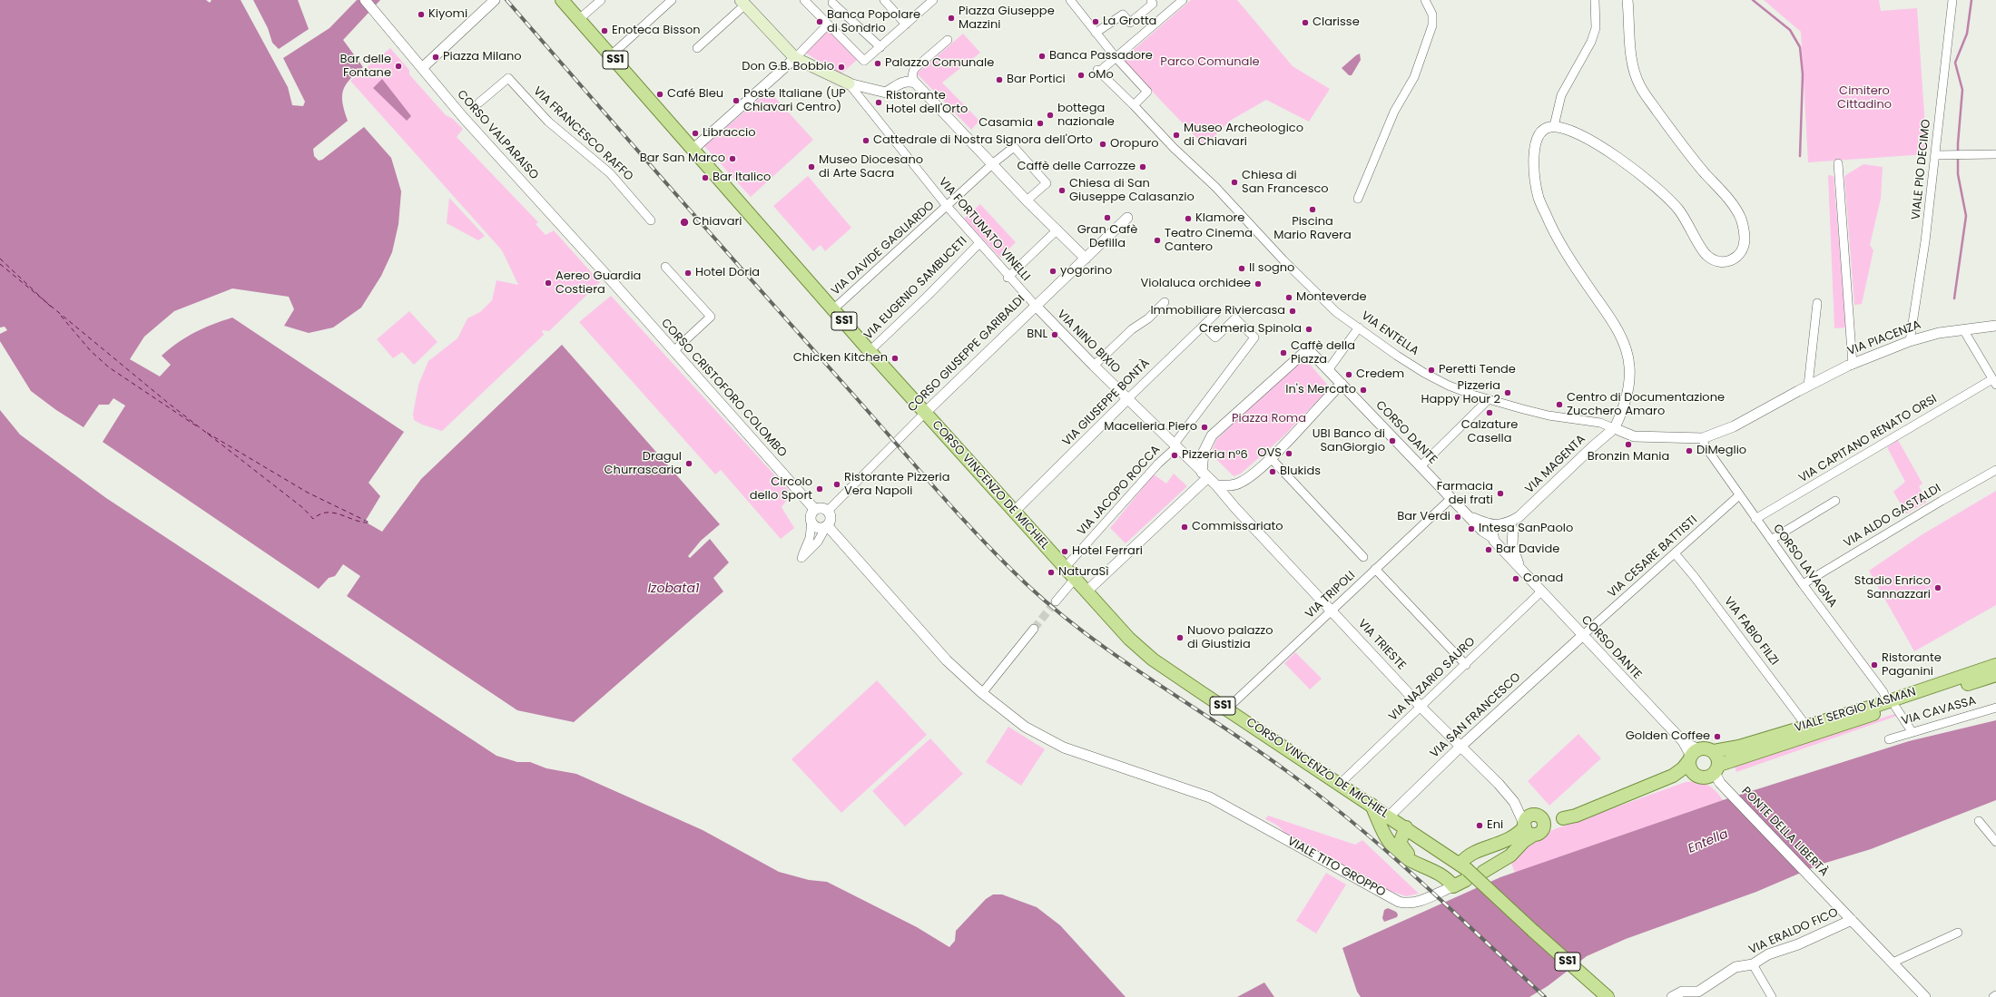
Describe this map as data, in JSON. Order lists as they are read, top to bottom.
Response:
{
  "streets": {
    "main road": [
      "SS1",
      "CORSO VINCENZO DE MICHIEL",
      "VIALE SERGIO KASMAN",
      "VIALE TITO GROPPO"
    ],
    "street": [
      "VIA FRANCESCO RAFFO",
      "CORSO VALPARAISO",
      "VIALE PIO DECIMO",
      "VIA FORTUNATO VINELLI",
      "VIA DAVIDE GAGLIARDO",
      "VIA EUGENIO SAMBUCETI",
      "VIA ENTELLA",
      "VIA PIACENZA",
      "VIA NINO BIXIO",
      "CORSO GIUSEPPE GARIBALDI",
      "CORSO CRISTOFORO COLOMBO",
      "VIA GIUSEPPE BONTÀ",
      "CORSO DANTE",
      "VIA CAPITANO RENATO ORSI",
      "VIA MAGENTA",
      "VIA JACOPO ROCCA",
      "VIA ALDO GASTALDI",
      "VIA CESARE BATTISTI",
      "CORSO LAVAGNA",
      "VIA TRIPOLI",
      "VIA FABIO FILZI",
      "VIA TRIESTE",
      "VIA NAZARIO SAURO",
      "VIA CAVASSA",
      "VIA SAN FRANCESCO",
      "PONTE DELLA LIBERTÀ",
      "VIA ERALDO FICO"
    ]
  },
  "crossings": [
    ["SS1", "VIA DAVIDE GAGLIARDO"],
    ["SS1", "VIA EUGENIO SAMBUCETI"],
    ["SS1", "CORSO GIUSEPPE GARIBALDI"],
    ["SS1", "CORSO VINCENZO DE MICHIEL"],
    ["CORSO VALPARAISO", "CORSO CRISTOFORO COLOMBO"],
    ["VIALE PIO DECIMO", "VIA PIACENZA"],
    ["VIA FORTUNATO VINELLI", "VIA DAVIDE GAGLIARDO"],
    ["VIA FORTUNATO VINELLI", "VIA EUGENIO SAMBUCETI"],
    ["VIA FORTUNATO VINELLI", "VIA NINO BIXIO"],
    ["VIA FORTUNATO VINELLI", "CORSO GIUSEPPE GARIBALDI"],
    ["VIA ENTELLA", "VIA PIACENZA"],
    ["VIA ENTELLA", "VIA MAGENTA"],
    ["VIA ENTELLA", "CORSO LAVAGNA"],
    ["VIA PIACENZA", "CORSO LAVAGNA"],
    ["VIA NINO BIXIO", "CORSO GIUSEPPE GARIBALDI"],
    ["VIA NINO BIXIO", "VIA GIUSEPPE BONTÀ"],
    ["VIA NINO BIXIO", "VIA JACOPO ROCCA"],
    ["CORSO GIUSEPPE GARIBALDI", "CORSO CRISTOFORO COLOMBO"],
    ["CORSO GIUSEPPE GARIBALDI", "CORSO VINCENZO DE MICHIEL"],
    ["VIA GIUSEPPE BONTÀ", "CORSO VINCENZO DE MICHIEL"],
    ["VIA GIUSEPPE BONTÀ", "VIA JACOPO ROCCA"],
    ["CORSO DANTE", "VIA MAGENTA"],
    ["CORSO DANTE", "VIA CESARE BATTISTI"],
    ["CORSO DANTE", "VIA TRIPOLI"],
    ["CORSO DANTE", "VIA NAZARIO SAURO"],
    ["CORSO DANTE", "VIALE SERGIO KASMAN"],
    ["CORSO DANTE", "VIA SAN FRANCESCO"],
    ["CORSO DANTE", "PONTE DELLA LIBERTÀ"],
    ["VIA CAPITANO RENATO ORSI", "CORSO LAVAGNA"],
    ["CORSO VINCENZO DE MICHIEL", "VIA JACOPO ROCCA"],
    ["CORSO VINCENZO DE MICHIEL", "VIA TRIPOLI"],
    ["CORSO VINCENZO DE MICHIEL", "VIA NAZARIO SAURO"],
    ["CORSO VINCENZO DE MICHIEL", "VIA SAN FRANCESCO"],
    ["CORSO VINCENZO DE MICHIEL", "VIALE TITO GROPPO"],
    ["VIA ALDO GASTALDI", "CORSO LAVAGNA"],
    ["VIA CESARE BATTISTI", "CORSO LAVAGNA"],
    ["VIA CESARE BATTISTI", "VIA FABIO FILZI"],
    ["VIA CESARE BATTISTI", "VIA SAN FRANCESCO"],
    ["CORSO LAVAGNA", "VIALE SERGIO KASMAN"],
    ["VIA TRIPOLI", "VIA TRIESTE"],
    ["VIA FABIO FILZI", "VIALE SERGIO KASMAN"],
    ["VIA TRIESTE", "VIA NAZARIO SAURO"],
    ["VIA TRIESTE", "VIA SAN FRANCESCO"],
    ["VIA TRIESTE", "VIALE TITO GROPPO"],
    ["VIALE SERGIO KASMAN", "PONTE DELLA LIBERTÀ"],
    ["PONTE DELLA LIBERTÀ", "VIA ERALDO FICO"]
  ],
  "water": ["Izobata1", "Entella"],
  "parks": ["Parco Comunale", "Cimitero Cittadino", "Piazza Roma"],
  "places": [
    "Kiyomi",
    "Piazza Giuseppe Mazzini",
    "Banca Popolare di Sondrio",
    "La Grotta",
    "Clarisse",
    "Enoteca Bisson",
    "Banca Passadore",
    "Piazza Milano",
    "Palazzo Comunale",
    "Bar delle Fontane",
    "Don G.B. Bobbio",
    "oMo",
    "Bar Portici",
    "Café Bleu",
    "Poste Italiane (UP Chiavari Centro)",
    "Ristorante Hotel dell'Orto",
    "bottega nazionale",
    "Casamia",
    "Libraccio",
    "Museo Archeologico di Chiavari",
    "Cattedrale di Nostra Signora dell'Orto",
    "Oropuro",
    "Bar San Marco",
    "Museo Diocesano di Arte Sacra",
    "Caffè delle Carrozze",
    "Bar Italico",
    "Chiesa di San Francesco",
    "Chiesa di San Giuseppe Calasanzio",
    "Piscina Mario Ravera",
    "Gran Cafè Defilla",
    "Klamore",
    "Chiavari",
    "Teatro Cinema Cantero",
    "Il sogno",
    "yogorino",
    "Hotel Doria",
    "Aereo Guardia Costiera",
    "Violaluca orchidee",
    "Monteverde",
    "Immobiliare Riviercasa",
    "Cremeria Spinola",
    "BNL",
    "Caffè della Piazza",
    "Chicken Kitchen",
    "Peretti Tende",
    "Credem",
    "In's Mercato",
    "Pizzeria Happy Hour 2",
    "Centro di Documentazione Zucchero Amaro",
    "Calzature Casella",
    "Macelleria Piero",
    "UBI Banco di SanGiorgio",
    "Bronzin Mania",
    "DiMeglio",
    "OVS",
    "Pizzeria n°6",
    "Dragul Churrascaria",
    "Blukids",
    "Ristorante Pizzeria Vera Napoli",
    "Circolo dello Sport",
    "Farmacia dei frati",
    "Bar Verdi",
    "Commissariato",
    "Intesa SanPaolo",
    "Bar Davide",
    "Hotel Ferrari",
    "NaturaSì",
    "Conad",
    "Stadio Enrico Sannazzari",
    "Nuovo palazzo di Giustizia",
    "Ristorante Paganini",
    "Golden Coffee",
    "Eni"
  ]
}
